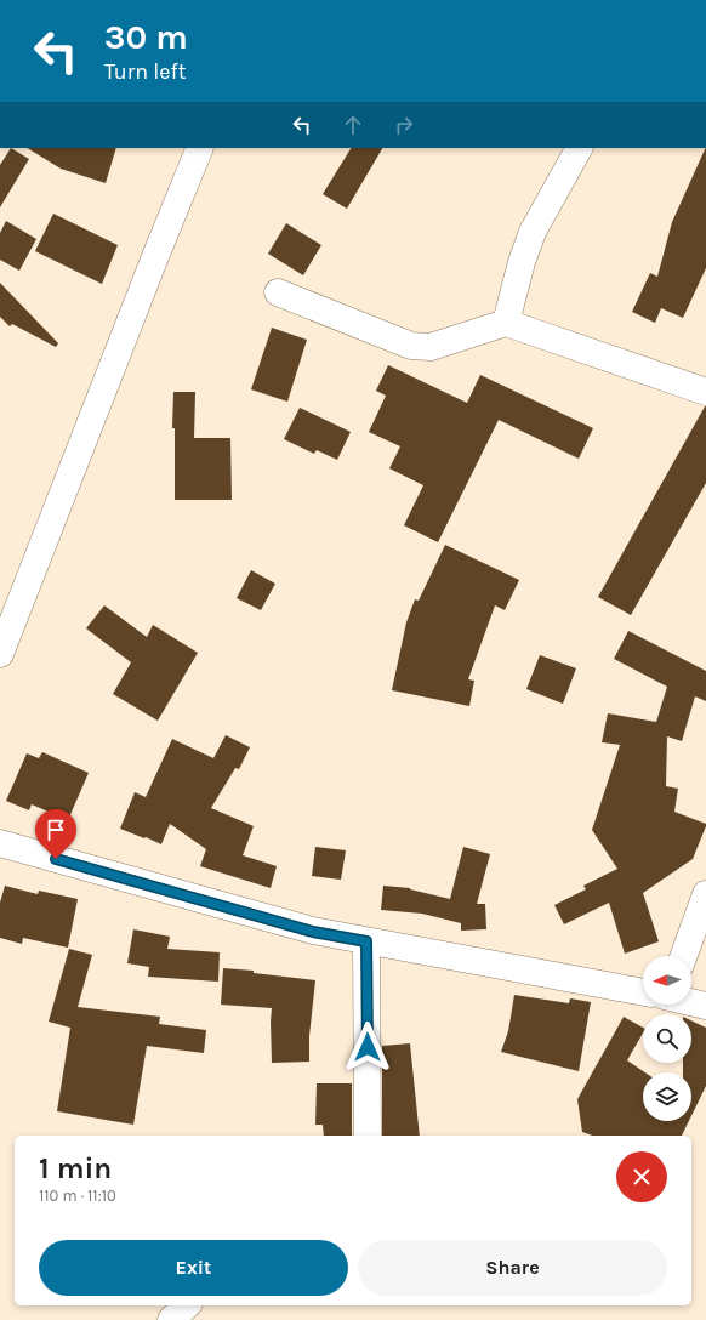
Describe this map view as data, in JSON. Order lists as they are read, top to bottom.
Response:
{
  "north": "left",
  "page": {
    "turn": ["30 m", "Turn left"],
    "heading": ["1 min", "110 m · 11:10"],
    "buttons": ["Exit", "Share"]
  }
}
